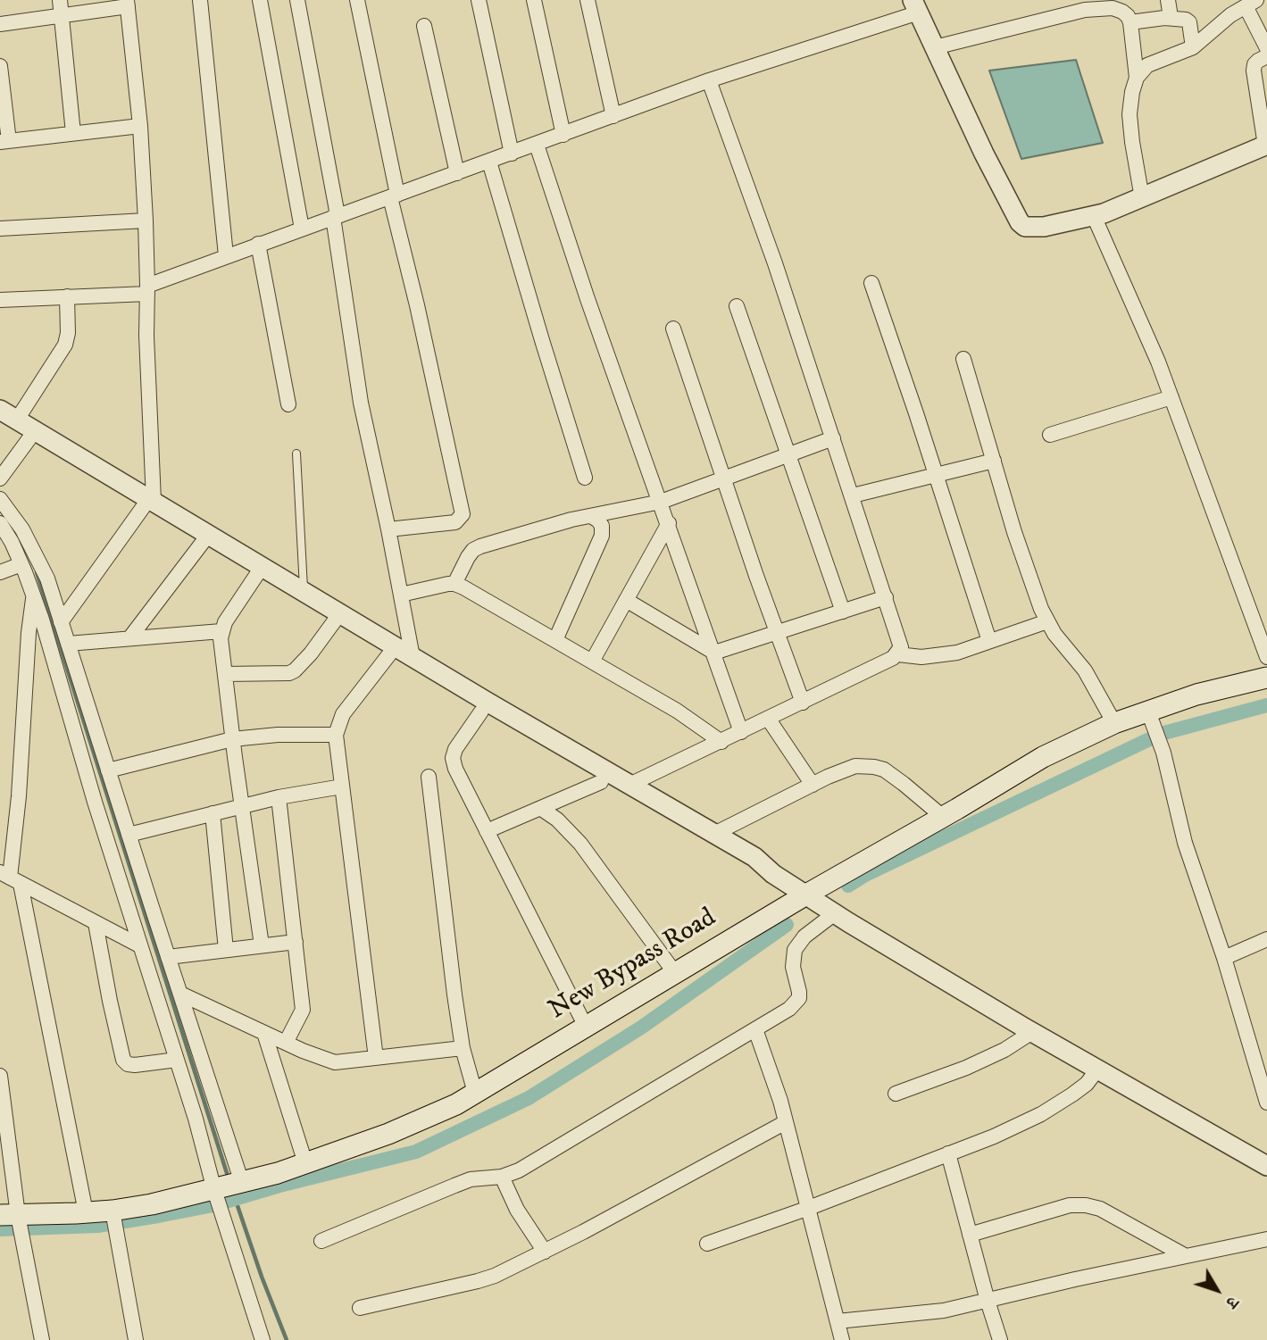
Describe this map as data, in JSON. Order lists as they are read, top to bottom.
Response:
{
  "streets": {
    "main road": ["New Bypass Road"]
  },
  "north": "bottom right"
}
